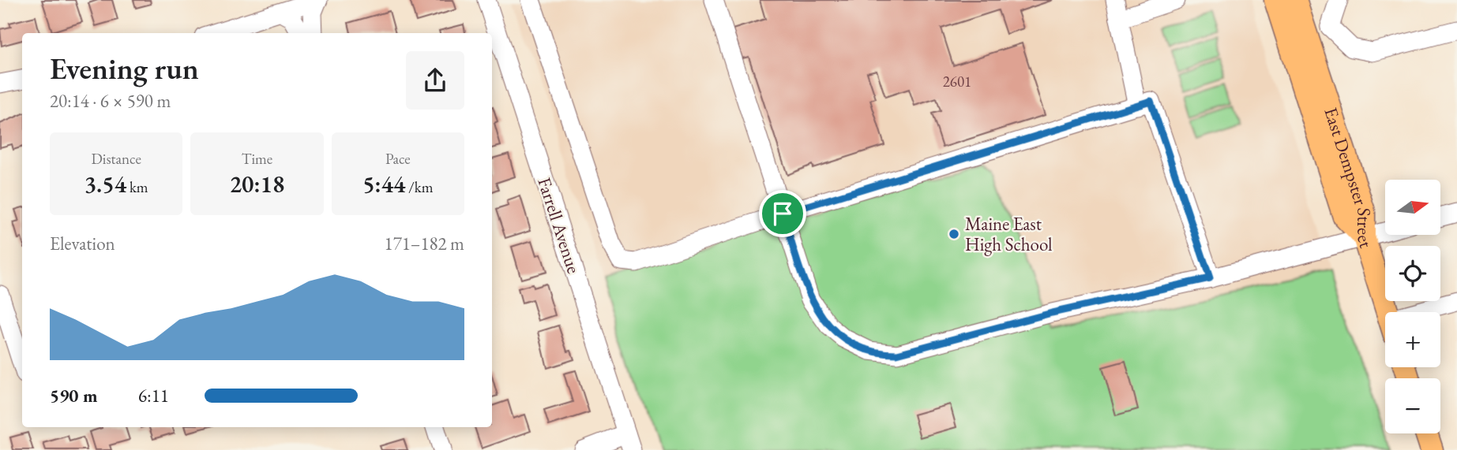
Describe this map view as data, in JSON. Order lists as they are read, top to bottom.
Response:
{
  "streets": {
    "main road": ["East Dempster Street"],
    "street": ["Farrell Avenue"]
  },
  "places": ["Maine East High School"],
  "house_numbers": ["2601"],
  "north": "right",
  "page": {
    "heading": ["Evening run", "20:14 · 6 × 590 m"],
    "stats": [
      ["Distance", "3.54 km"],
      ["Time", "20:18"],
      ["Pace", "5:44 /km"]
    ],
    "map_buttons": ["+", "−"],
    "chart": ["Elevation", "171–182 m"],
    "list": [
      {
        "name": "590 m",
        "note": "6:11"
      }
    ]
  }
}
